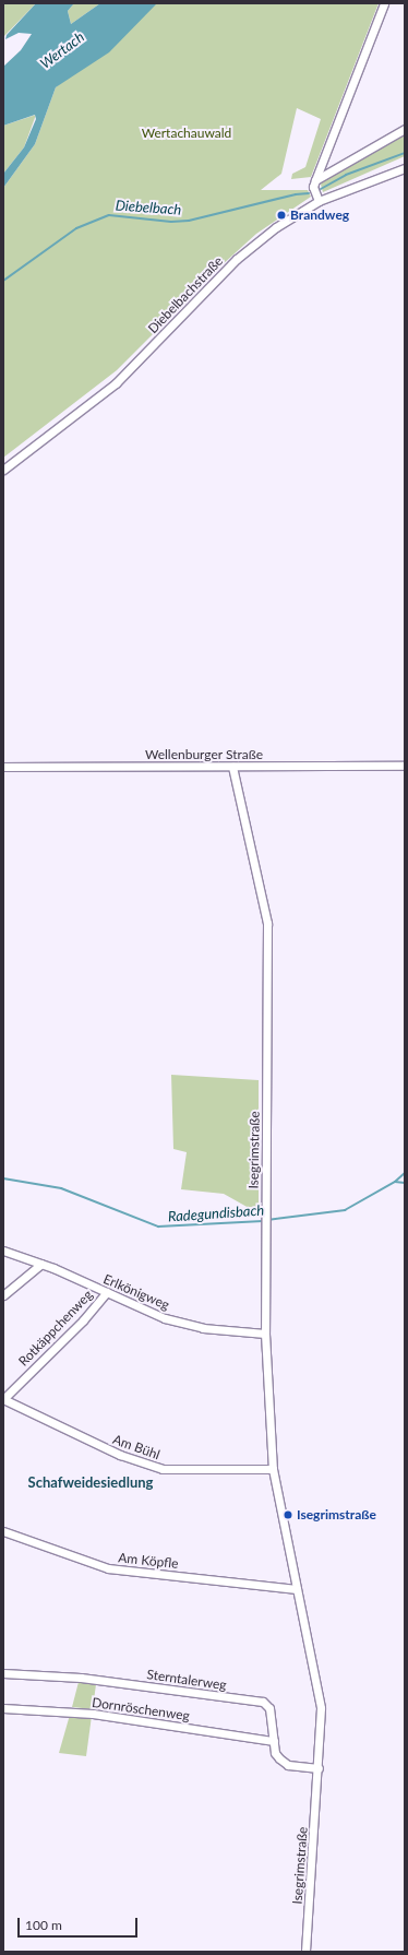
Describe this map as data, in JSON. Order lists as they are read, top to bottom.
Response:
{
  "streets": {
    "street": [
      "Diebelbachstraße",
      "Wellenburger Straße",
      "Isegrimstraße",
      "Erlkönigweg",
      "Rotkäppchenweg",
      "Am Bühl",
      "Am Köpfle",
      "Sterntalerweg",
      "Dornröschenweg"
    ]
  },
  "crossings": [
    ["Wellenburger Straße", "Isegrimstraße"],
    ["Isegrimstraße", "Erlkönigweg"],
    ["Isegrimstraße", "Am Bühl"],
    ["Isegrimstraße", "Am Köpfle"],
    ["Isegrimstraße", "Sterntalerweg"],
    ["Erlkönigweg", "Rotkäppchenweg"],
    ["Rotkäppchenweg", "Am Bühl"],
    ["Sterntalerweg", "Dornröschenweg"]
  ],
  "districts": ["Schafweidesiedlung"],
  "water": ["Wertach", "Diebelbach", "Radegundisbach"],
  "parks": ["Wertachauwald"],
  "places": ["Brandweg", "Isegrimstraße"],
  "scale_bar": "100 m"
}
